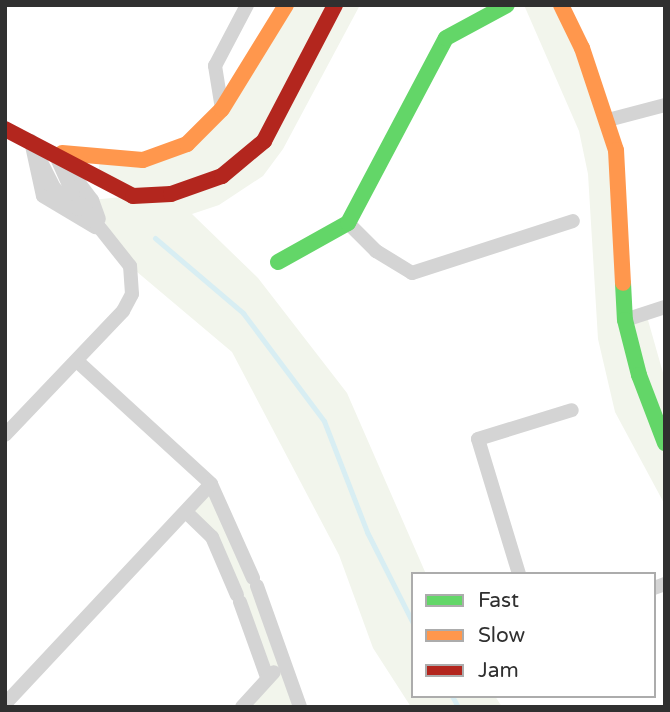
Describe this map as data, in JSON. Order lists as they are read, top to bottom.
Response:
{
  "legend": ["Fast", "Slow", "Jam"]
}
